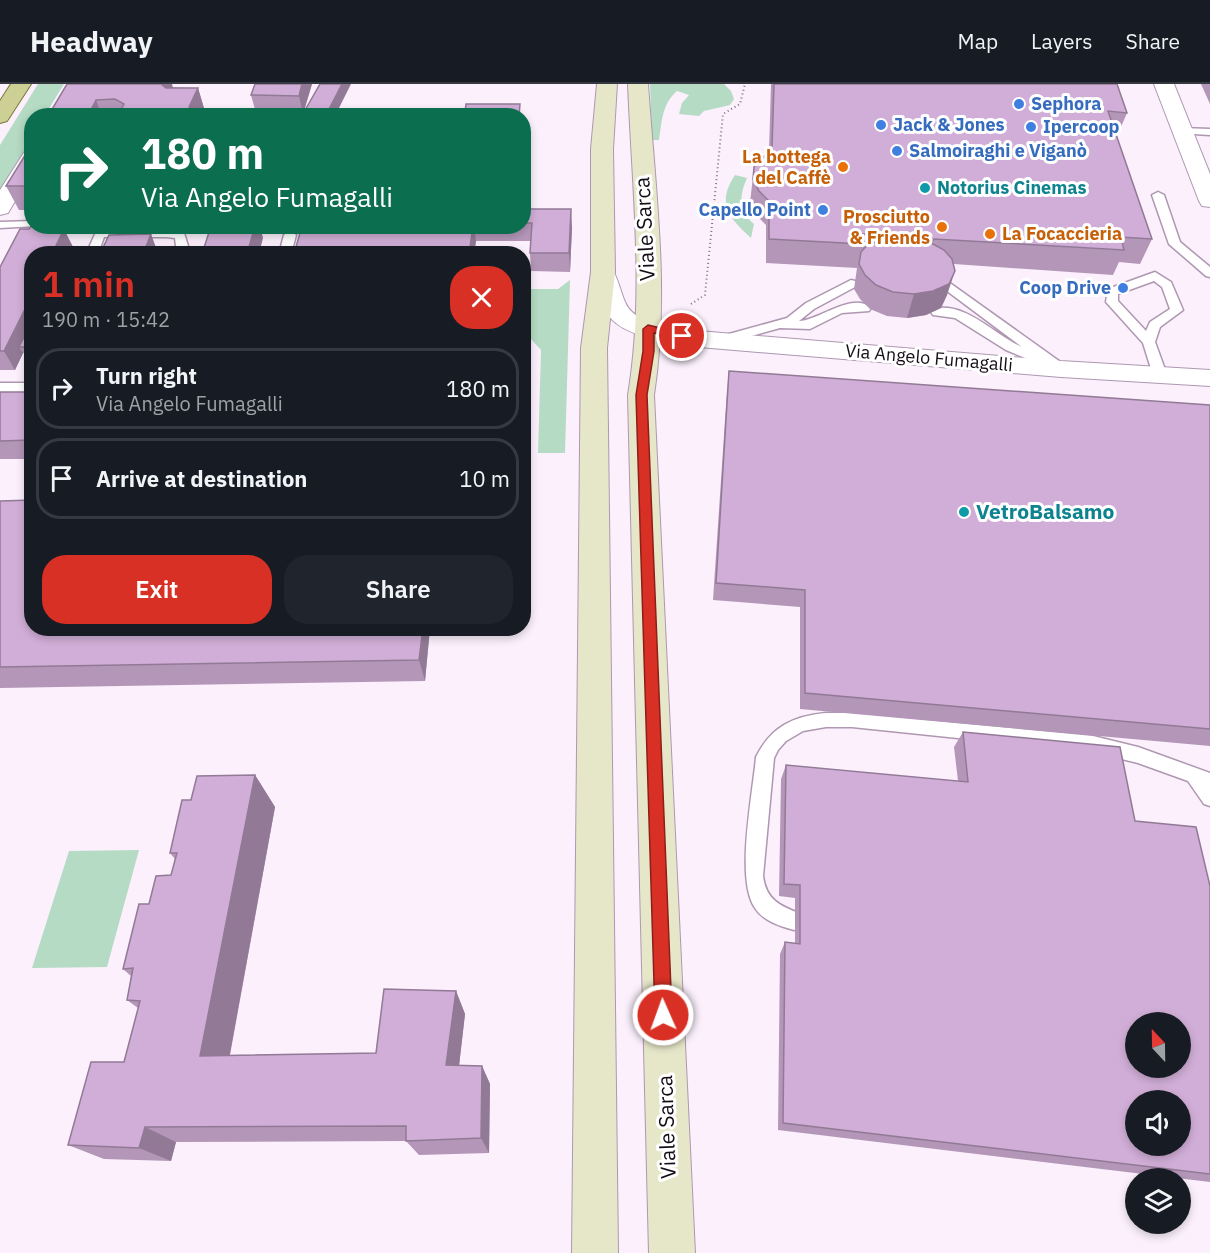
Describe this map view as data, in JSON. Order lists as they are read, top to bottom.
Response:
{
  "streets": {
    "street": ["Viale Sarca", "Via Angelo Fumagalli"]
  },
  "crossings": [
    ["Viale Sarca", "Via Angelo Fumagalli"]
  ],
  "places": [
    "Sephora",
    "Jack & Jones",
    "Ipercoop",
    "Salmoiraghi e Viganò",
    "La bottega del Caffè",
    "Notorius Cinemas",
    "Capello Point",
    "Prosciutto & Friends",
    "La Focaccieria",
    "Coop Drive",
    "VetroBalsamo"
  ],
  "north": "top",
  "page": {
    "header": "Headway",
    "nav": ["Map", "Layers", "Share"],
    "turn": ["180 m", "Via Angelo Fumagalli"],
    "heading": ["1 min", "190 m · 15:42"],
    "list": [
      {
        "name": "Turn right",
        "note": "Via Angelo Fumagalli",
        "value": "180 m"
      },
      {
        "name": "Arrive at destination",
        "value": "10 m"
      }
    ],
    "buttons": ["Exit", "Share"]
  }
}
